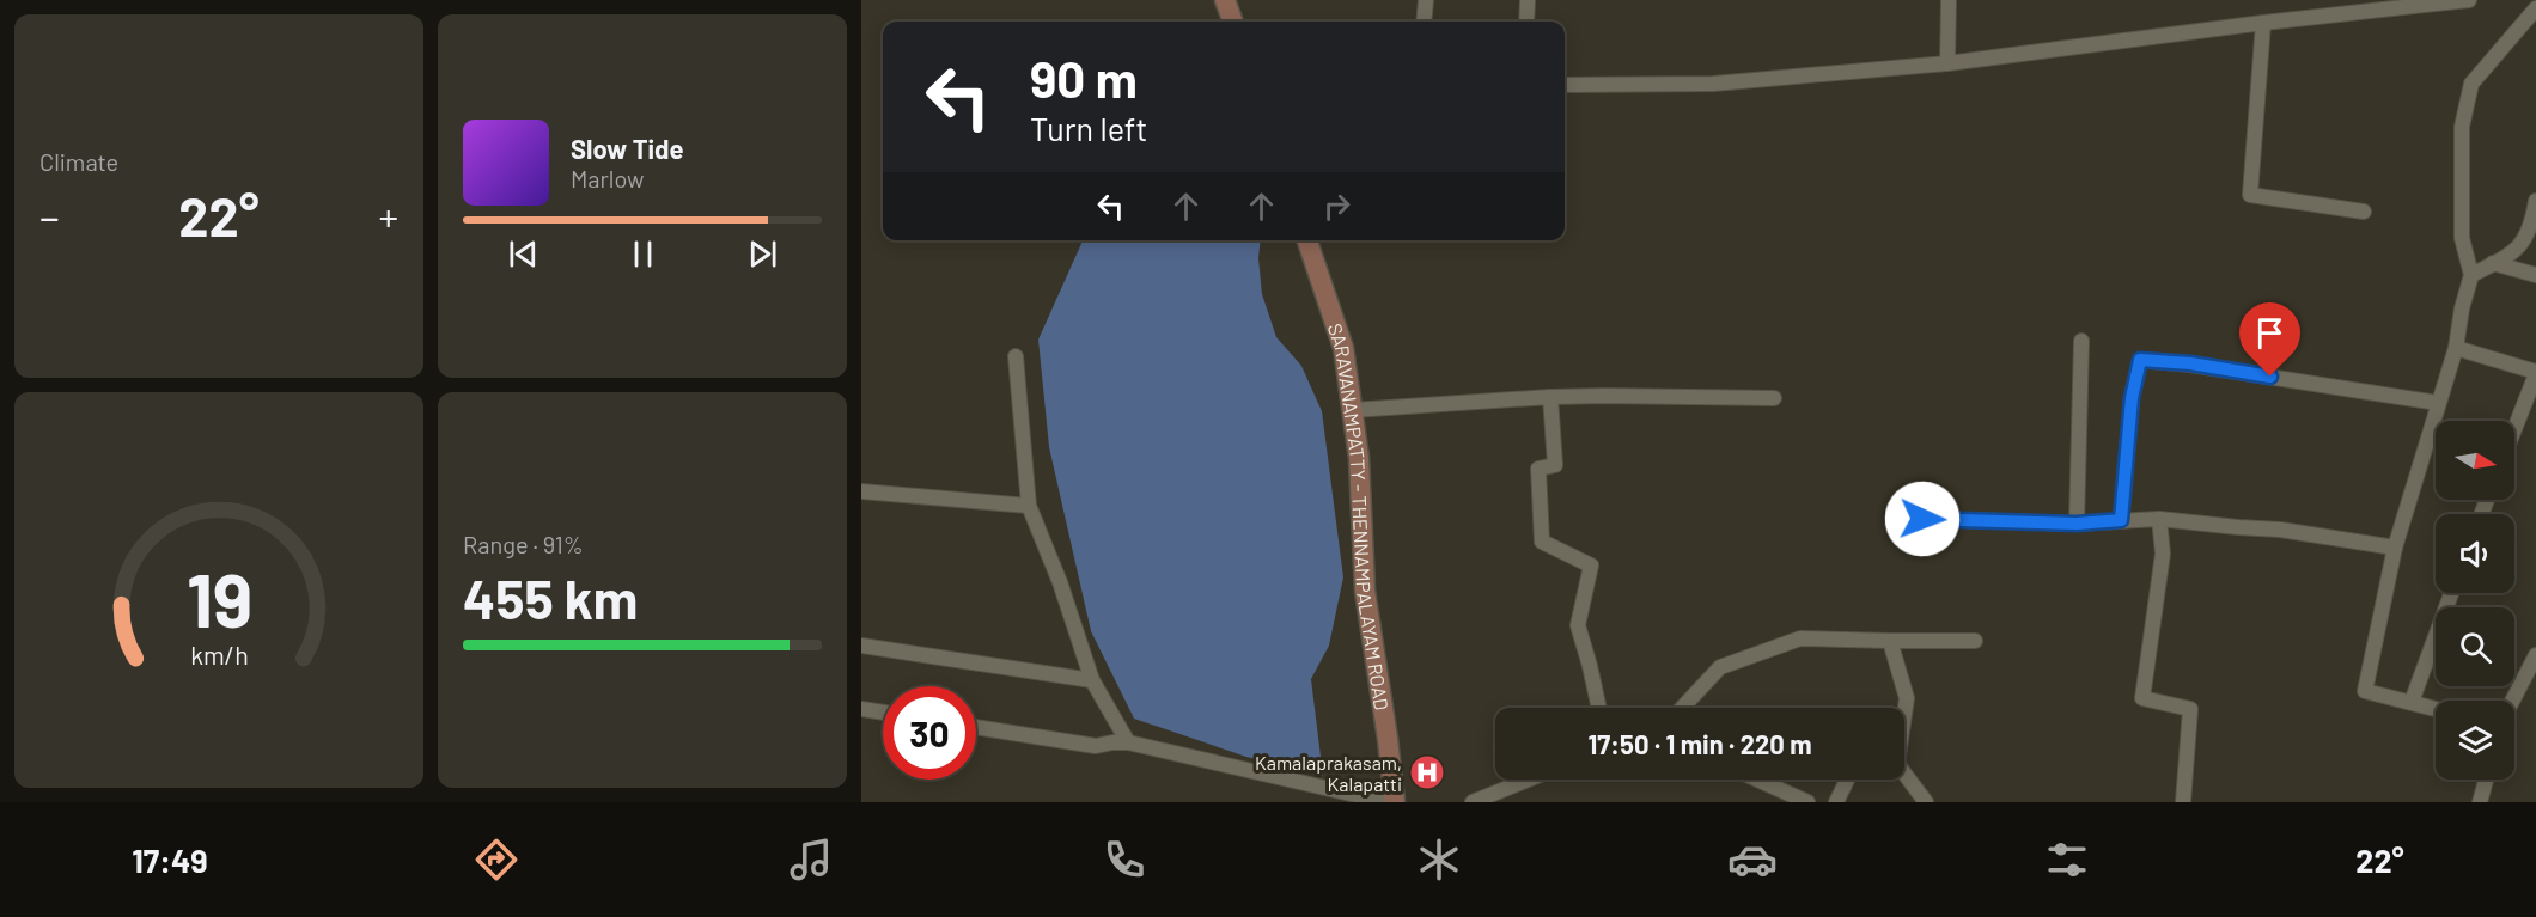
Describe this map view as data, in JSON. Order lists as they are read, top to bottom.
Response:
{
  "streets": {
    "main road": ["SARAVANAMPATTY - THENNAMPALAYAM ROAD"]
  },
  "places": {
    "hospital": ["Kamalaprakasam, Kalapatti"]
  },
  "north": "right",
  "page": {
    "tile": [
      "Climate",
      ["Range · 91%", "455 km"]
    ],
    "turn": ["90 m", "Turn left"],
    "song": ["Slow Tide", "Marlow"],
    "heat": ["−", "22°", "+"],
    "limit": "30",
    "trip": "17:50 · 1 min · 220 m",
    "tabs": ["17:49", "22°"],
    "gauge": ["19", "km/h"]
  }
}
